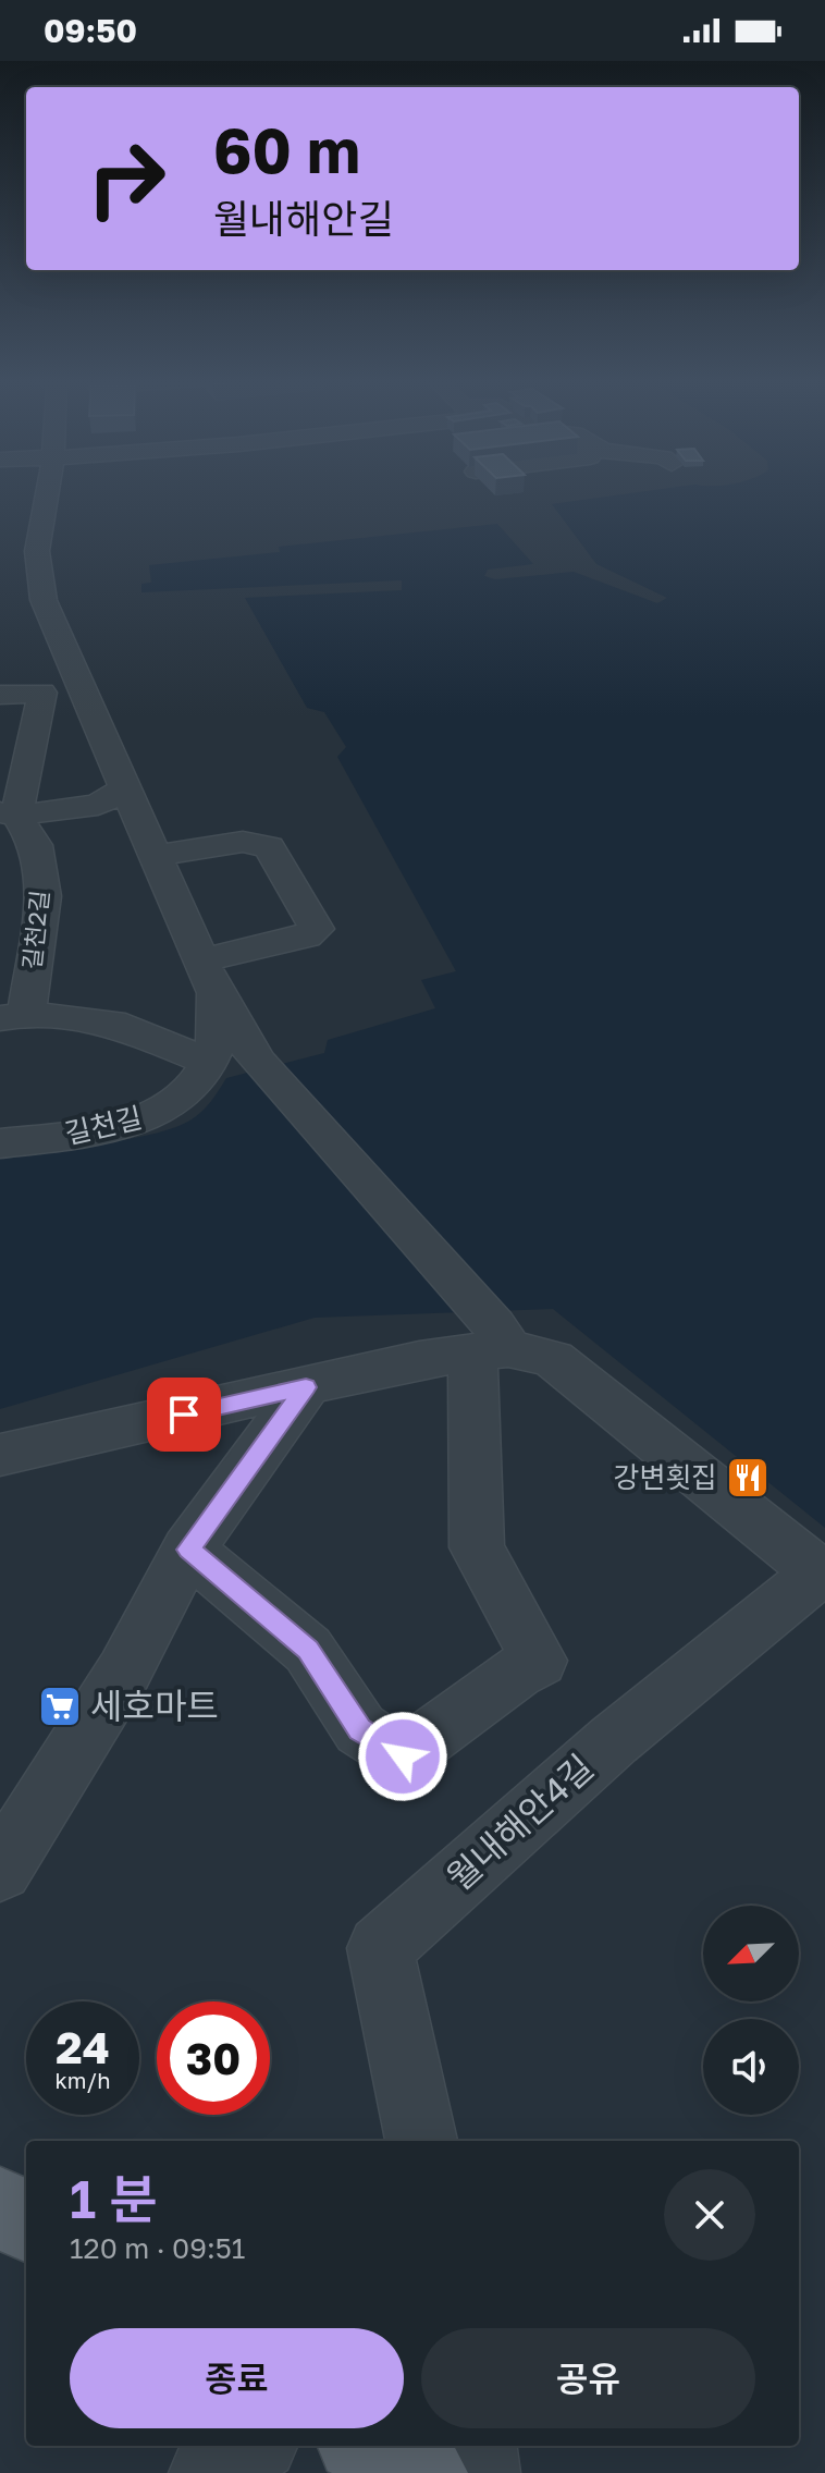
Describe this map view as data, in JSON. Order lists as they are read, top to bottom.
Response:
{
  "streets": {
    "street": ["길천2길", "길천길", "월내해안4길"]
  },
  "crossings": [
    ["길천2길", "길천길"]
  ],
  "places": {
    "restaurant": ["강변횟집"],
    "supermarket": ["세호마트"]
  },
  "north": "bottom left",
  "page": {
    "status": "09:50",
    "turn": ["60 m", "월내해안길"],
    "speed": "24 km/h",
    "limit": "30",
    "heading": ["1 분", "120 m · 09:51"],
    "buttons": ["종료", "공유"]
  }
}
